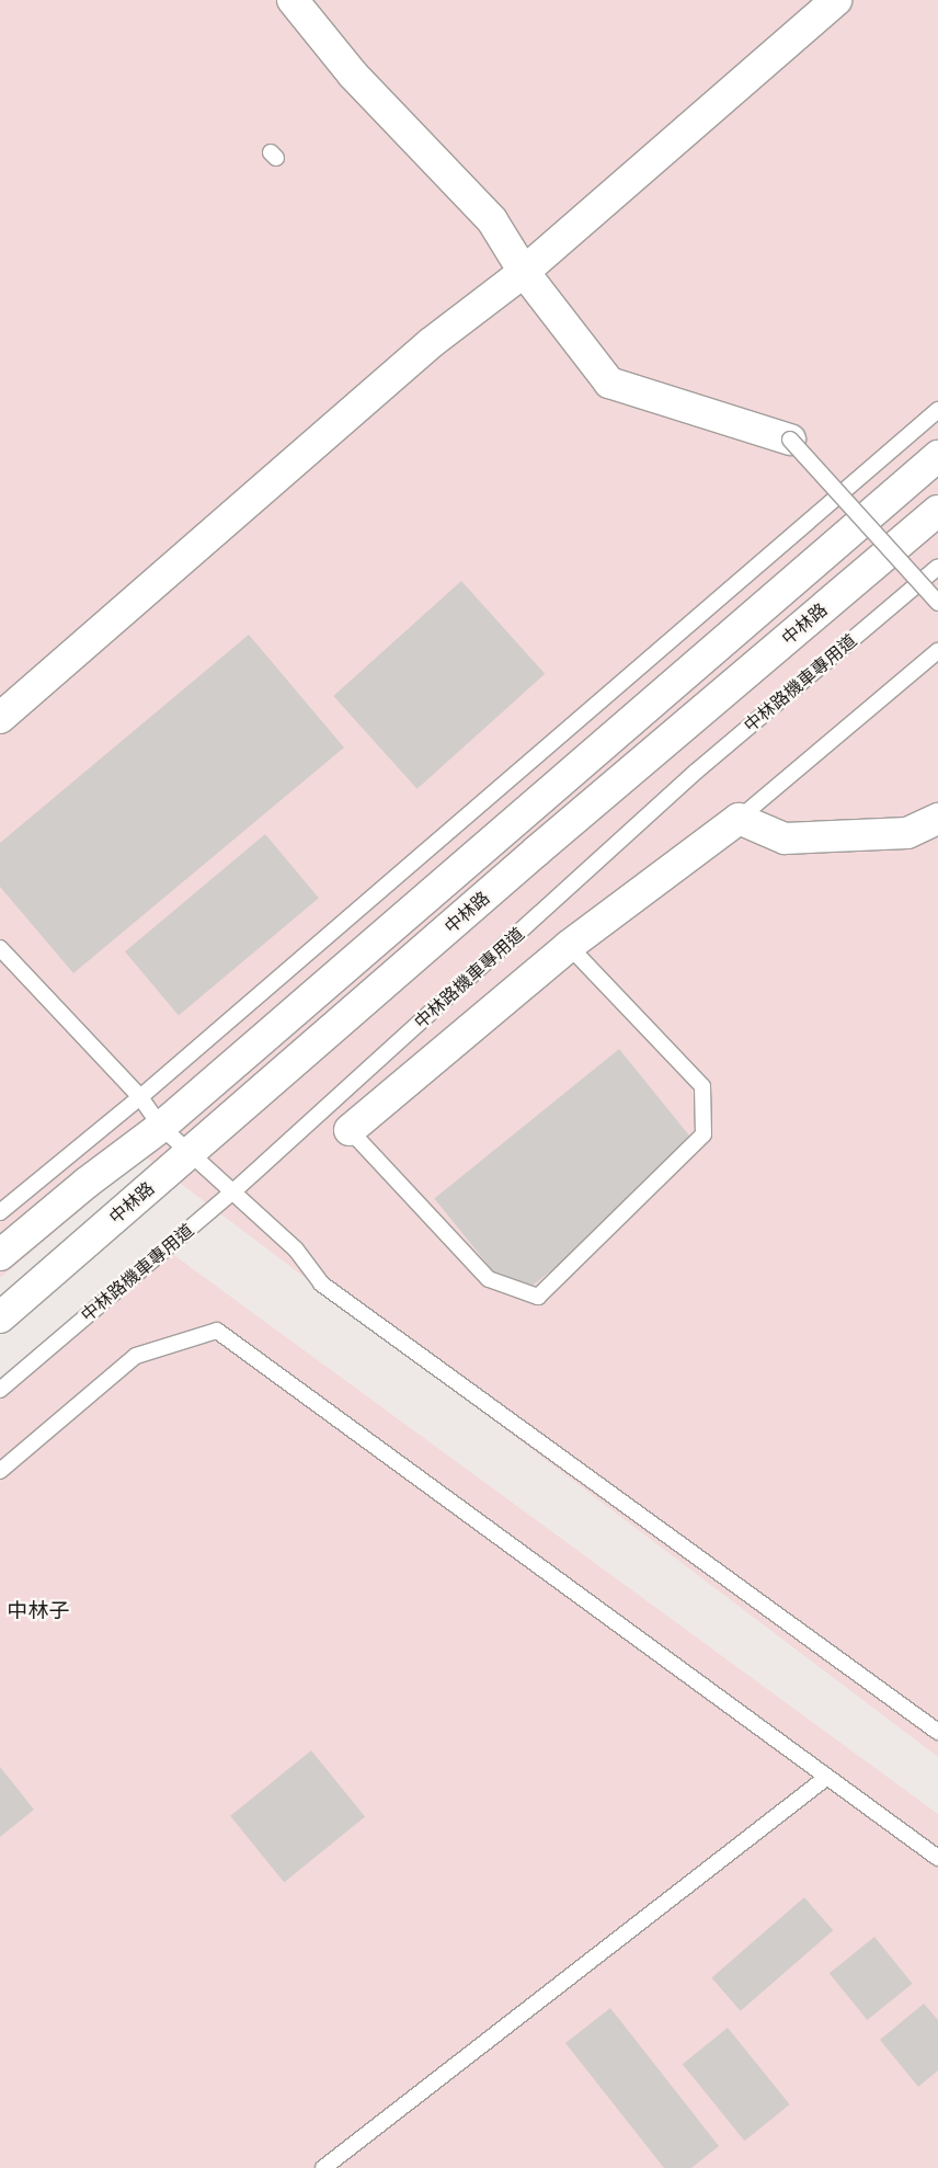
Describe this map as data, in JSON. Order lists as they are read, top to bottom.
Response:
{
  "streets": {
    "street": ["中林路"],
    "lane": ["中林路機車專用道"]
  },
  "districts": ["中林子"]
}
